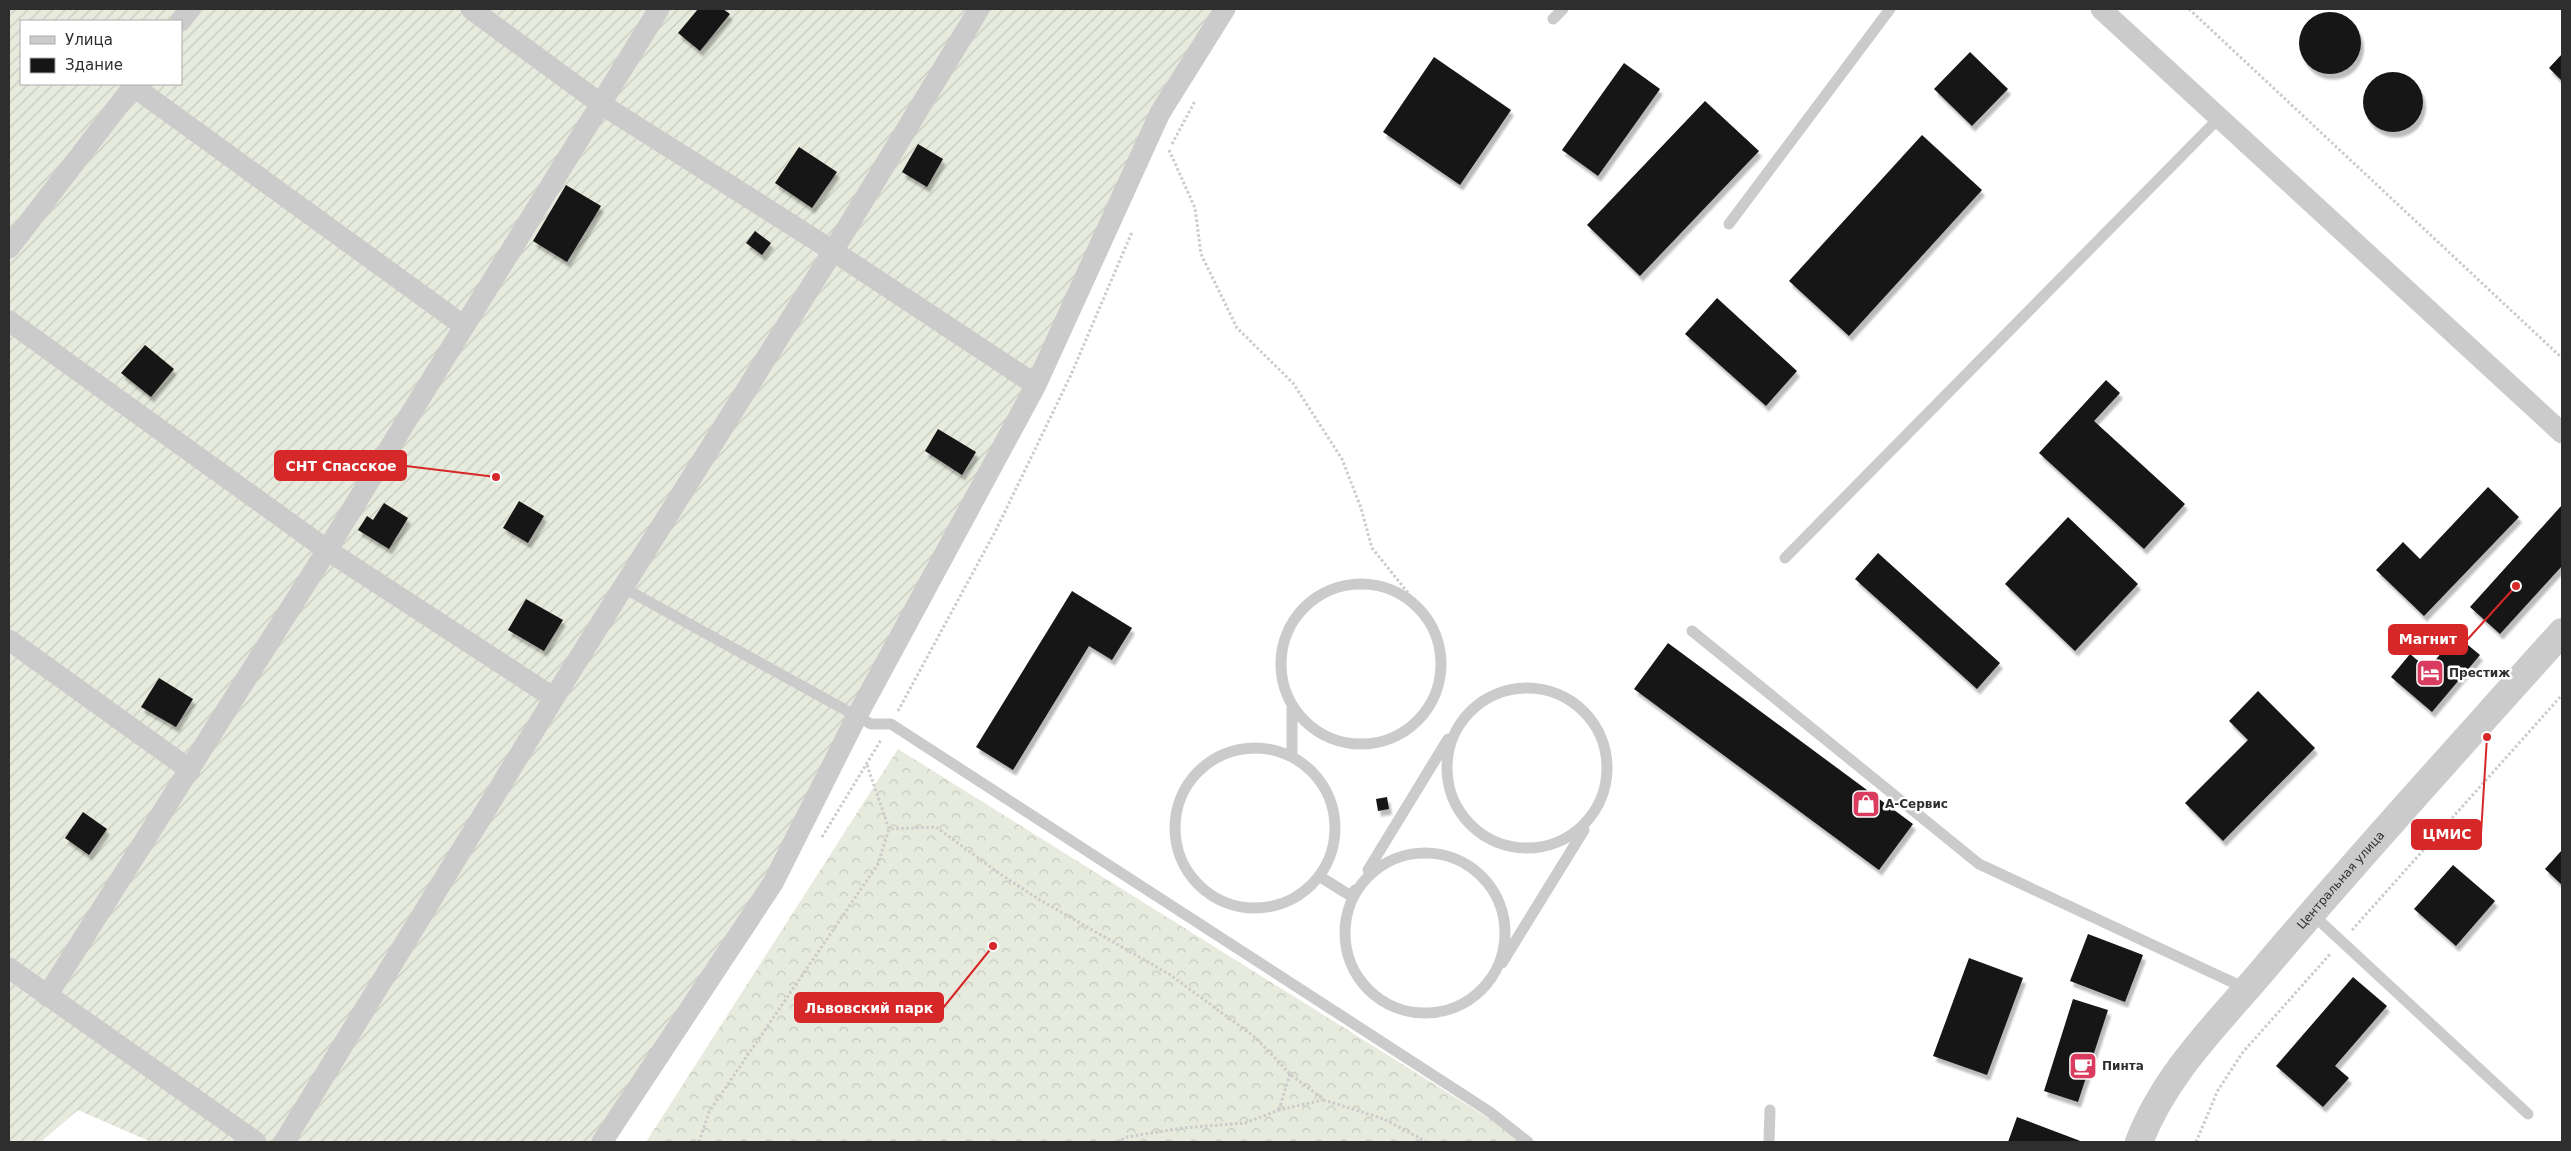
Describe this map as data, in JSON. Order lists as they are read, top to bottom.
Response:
{
  "streets": {
    "street": ["Центральная улица"]
  },
  "places": {
    "other": [
      "СНТ Спасское",
      "Магнит",
      "ЦМИС",
      "Львовский парк"
    ],
    "hotel": ["Престиж"],
    "shop": ["A-Сервис"],
    "cafe": ["Пинта"]
  },
  "legend": ["Улица", "Здание"]
}
